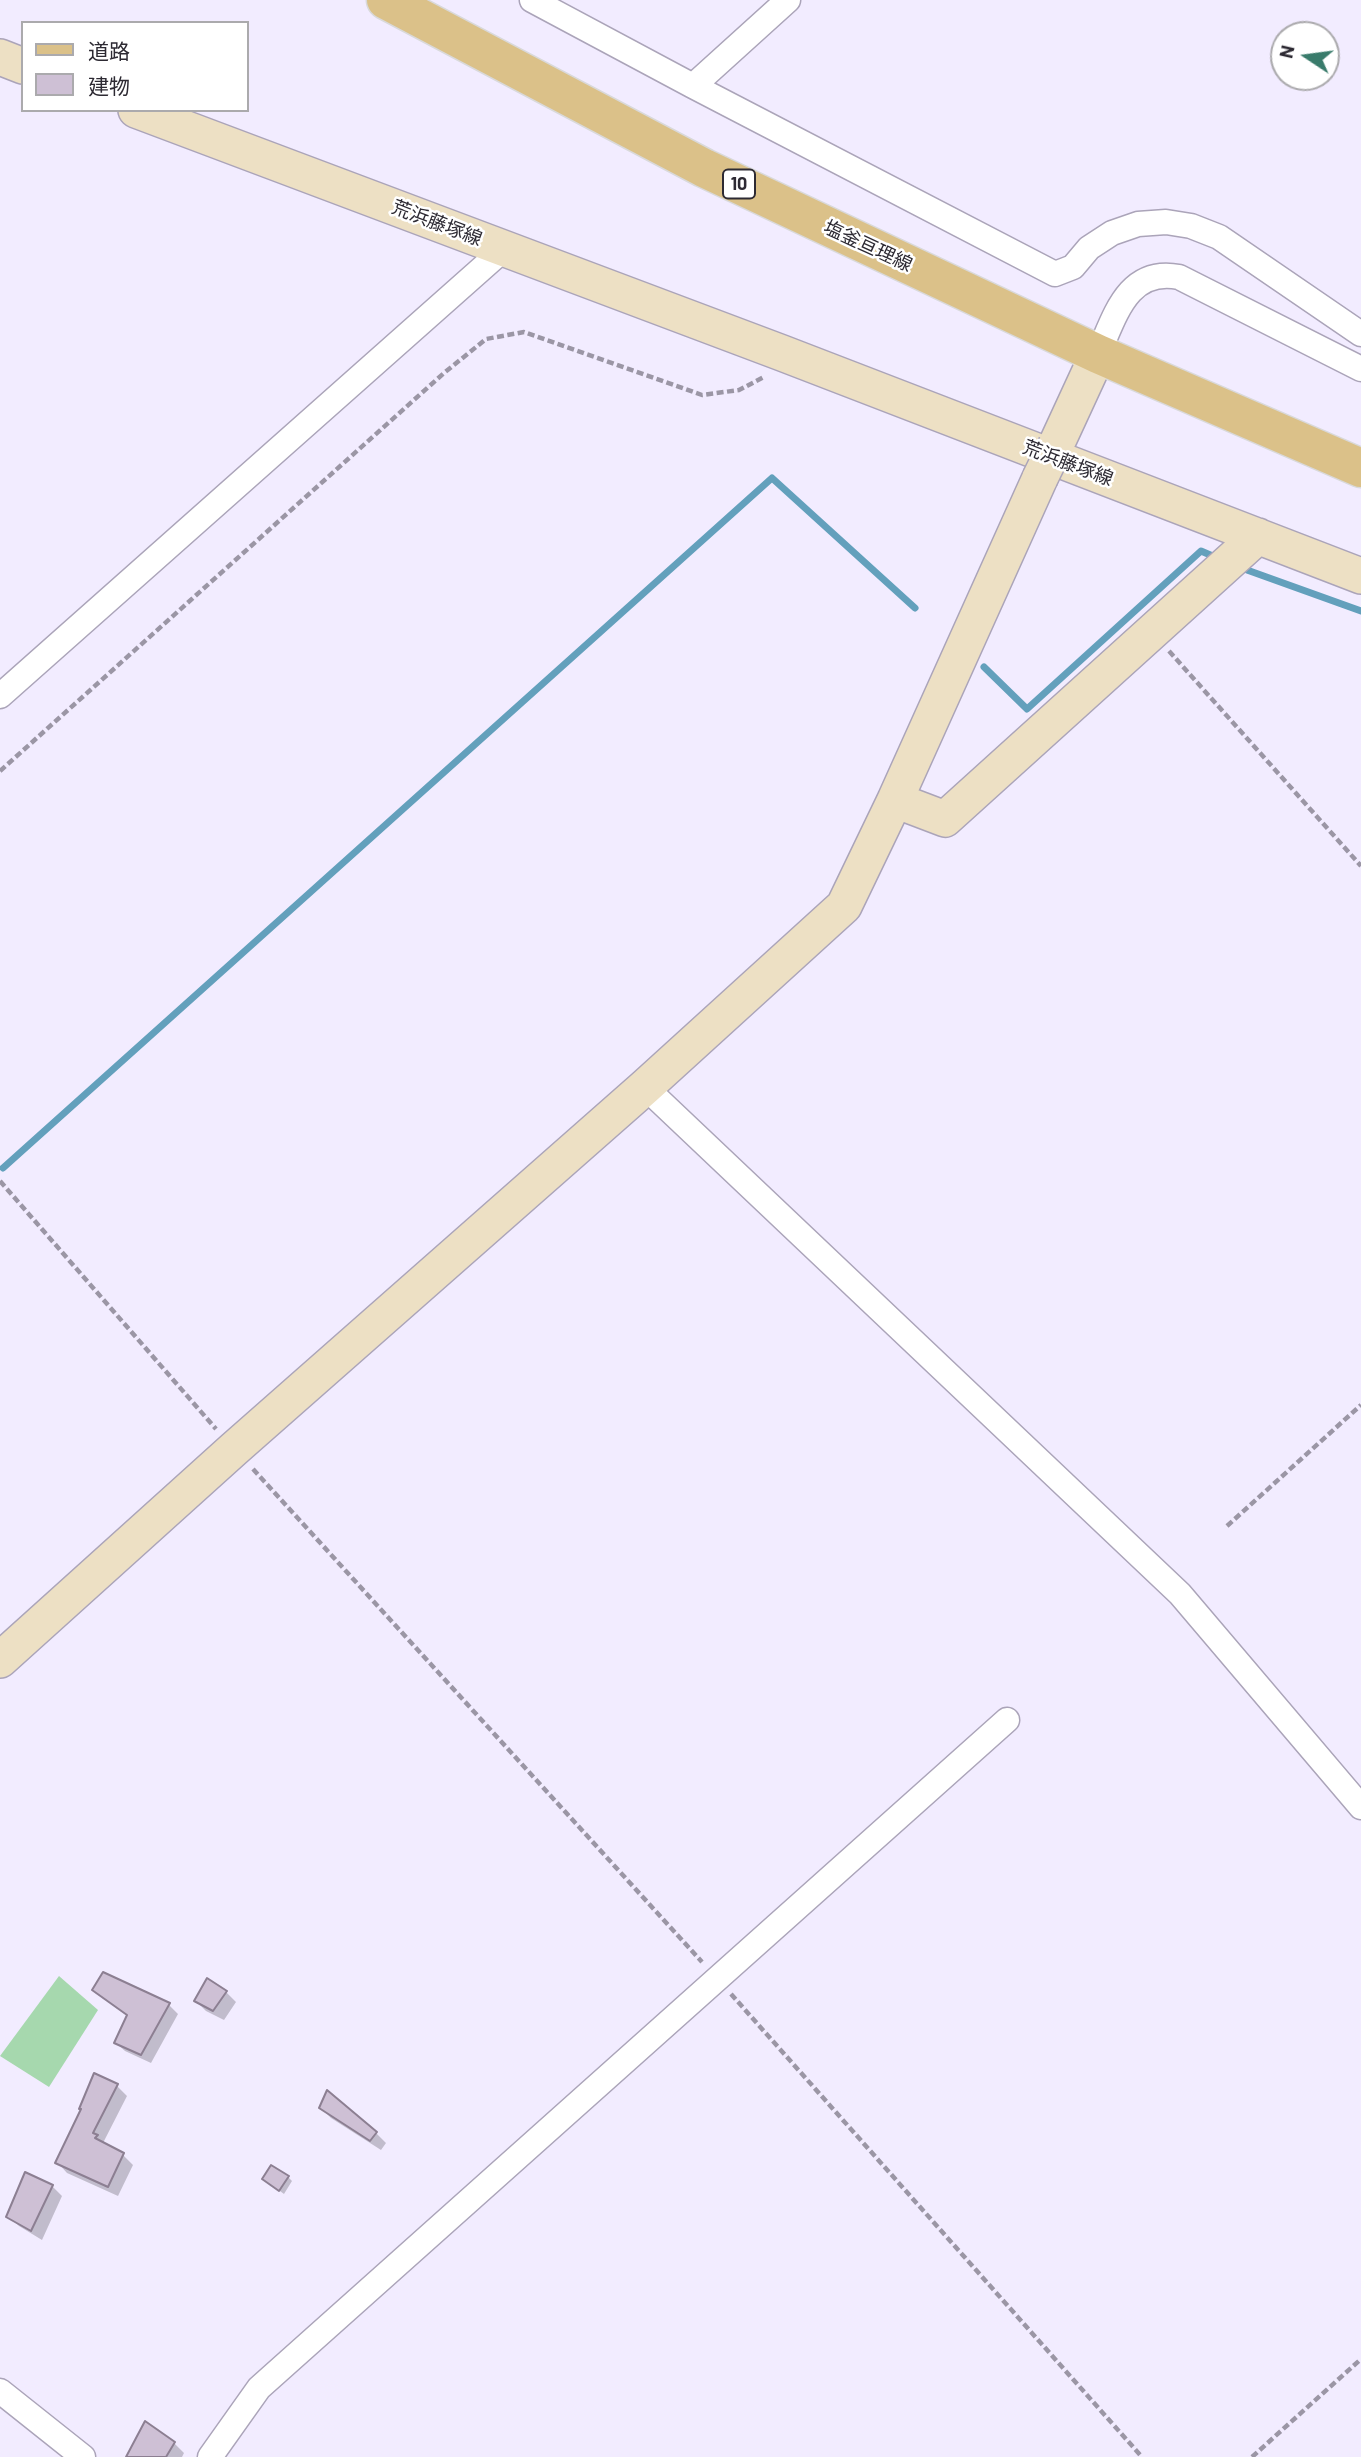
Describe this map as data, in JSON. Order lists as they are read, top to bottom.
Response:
{
  "streets": {
    "main road": ["10", "塩釜亘理線"],
    "street": ["荒浜藤塚線"]
  },
  "legend": ["道路", "建物"],
  "north": "left"
}
